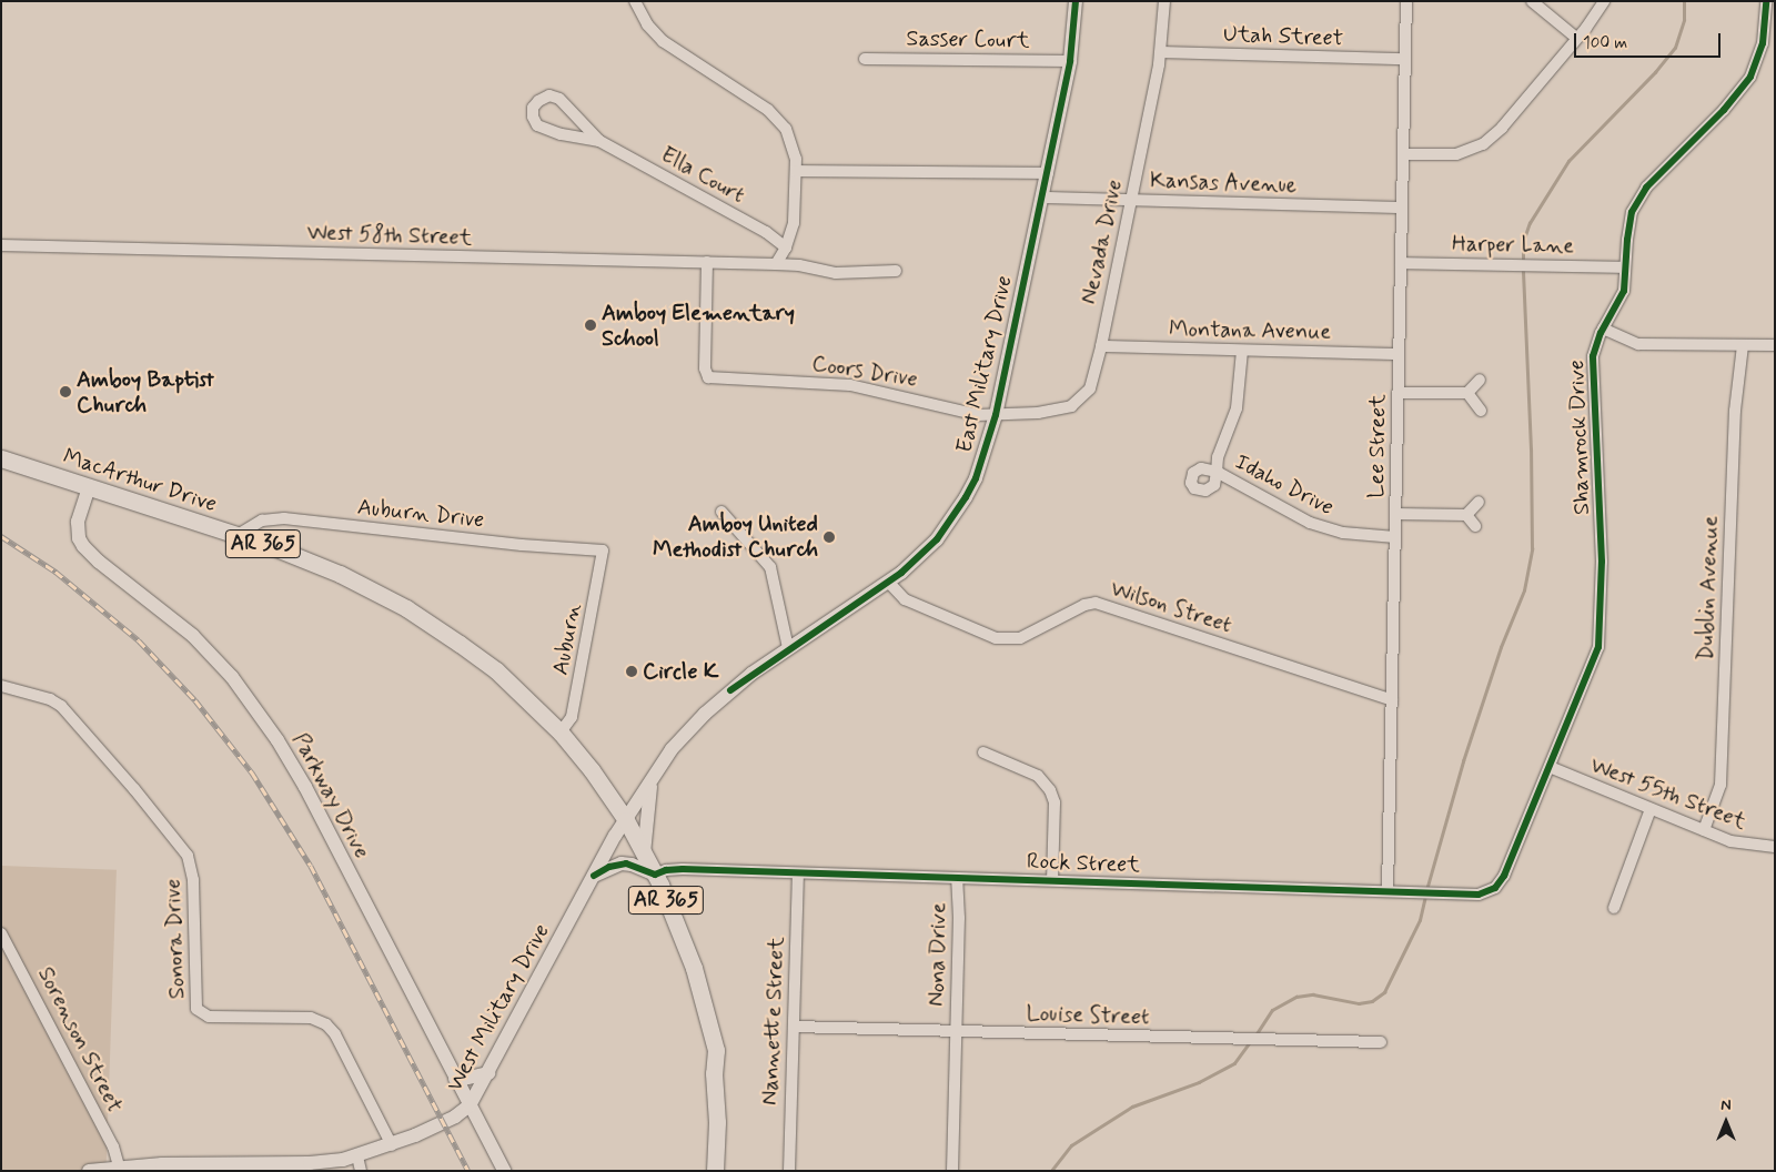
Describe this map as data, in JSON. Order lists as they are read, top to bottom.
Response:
{
  "streets": {
    "main road": ["MacArthur Drive", "AR 365"],
    "street": [
      "Utah Street",
      "Sasser Court",
      "Ella Court",
      "Kansas Avenue",
      "West 58th Street",
      "Nevada Drive",
      "Harper Lane",
      "Montana Avenue",
      "East Military Drive",
      "Coors Drive",
      "Shamrock Drive",
      "Lee Street",
      "Idaho Drive",
      "Auburn Drive",
      "Dublin Avenue",
      "Wilson Street",
      "Auburn",
      "West 55th Street",
      "Parkway Drive",
      "Rock Street",
      "Sonora Drive",
      "Nona Drive",
      "West Military Drive",
      "Louise Street",
      "Nannette Street",
      "Sorenson Street"
    ]
  },
  "crossings": [
    ["Utah Street", "Nevada Drive"],
    ["Utah Street", "Lee Street"],
    ["Sasser Court", "East Military Drive"],
    ["Kansas Avenue", "Nevada Drive"],
    ["Kansas Avenue", "East Military Drive"],
    ["Kansas Avenue", "Lee Street"],
    ["West 58th Street", "Coors Drive"],
    ["Nevada Drive", "Montana Avenue"],
    ["Nevada Drive", "East Military Drive"],
    ["Nevada Drive", "Coors Drive"],
    ["Harper Lane", "Shamrock Drive"],
    ["Harper Lane", "Lee Street"],
    ["Montana Avenue", "Lee Street"],
    ["Montana Avenue", "Idaho Drive"],
    ["East Military Drive", "Coors Drive"],
    ["East Military Drive", "MacArthur Drive"],
    ["East Military Drive", "Wilson Street"],
    ["East Military Drive", "West Military Drive"],
    ["Shamrock Drive", "West 55th Street"],
    ["Shamrock Drive", "Rock Street"],
    ["Lee Street", "Idaho Drive"],
    ["Lee Street", "Wilson Street"],
    ["Lee Street", "Rock Street"],
    ["MacArthur Drive", "Auburn Drive"],
    ["MacArthur Drive", "Auburn"],
    ["MacArthur Drive", "Parkway Drive"],
    ["MacArthur Drive", "Rock Street"],
    ["MacArthur Drive", "West Military Drive"],
    ["Auburn Drive", "Auburn"],
    ["Dublin Avenue", "West 55th Street"],
    ["Parkway Drive", "West Military Drive"],
    ["Rock Street", "Nona Drive"],
    ["Rock Street", "Nannette Street"],
    ["Sonora Drive", "West Military Drive"],
    ["Nona Drive", "Louise Street"],
    ["West Military Drive", "Sorenson Street"],
    ["Louise Street", "Nannette Street"]
  ],
  "places": [
    "Amboy Elementary School",
    "Amboy Baptist Church",
    "Amboy United Methodist Church",
    "Circle K"
  ],
  "scale_bar": "100 m",
  "north": "top"
}
